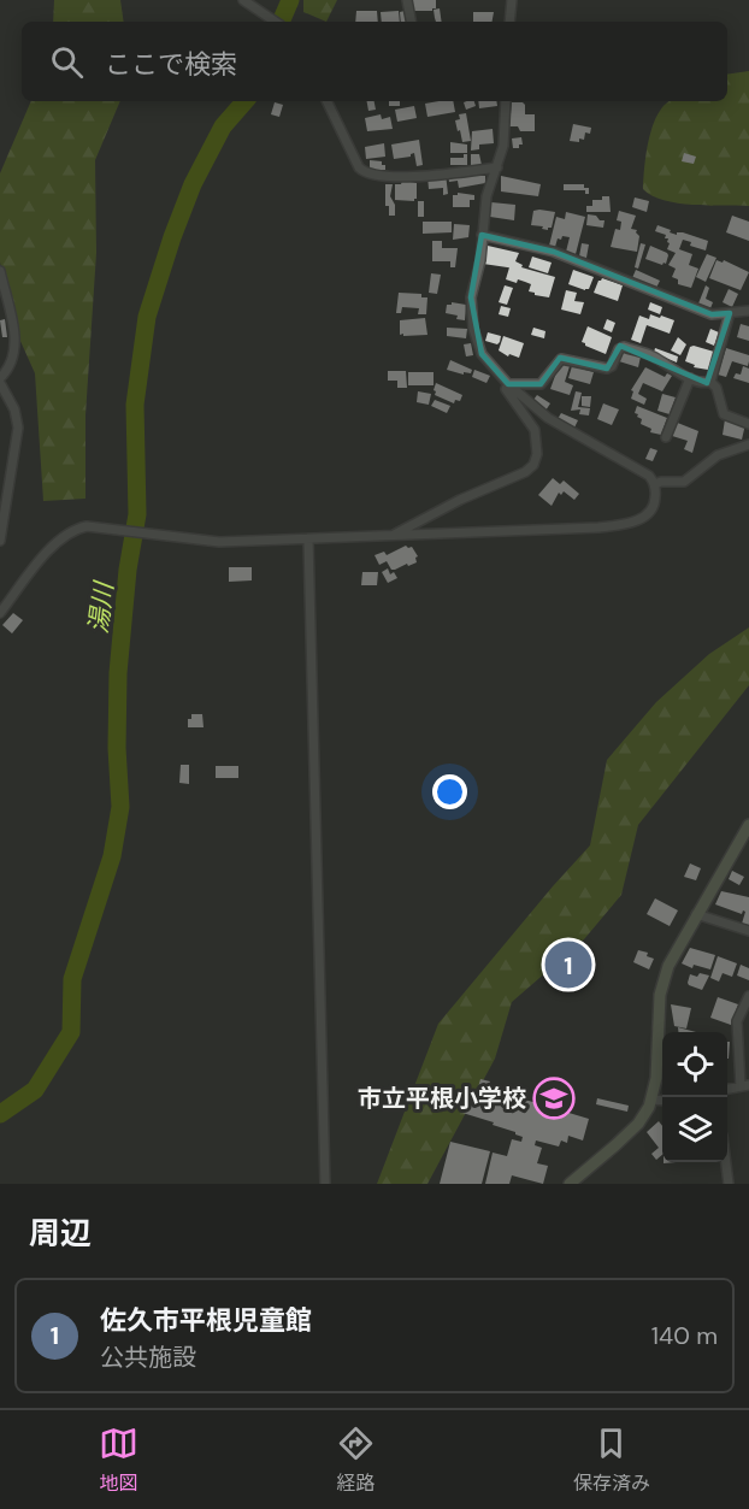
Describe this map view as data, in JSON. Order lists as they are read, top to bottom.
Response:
{
  "water": ["湯川"],
  "places": {
    "school or university": ["市立平根小学校"]
  },
  "page": {
    "search": "ここで検索",
    "pins": "1",
    "heading": "周辺",
    "list": [
      {
        "mark": "1",
        "name": "佐久市平根児童館",
        "note": "公共施設",
        "value": "140 m"
      }
    ],
    "nav": ["地図", "経路", "保存済み"]
  }
}
